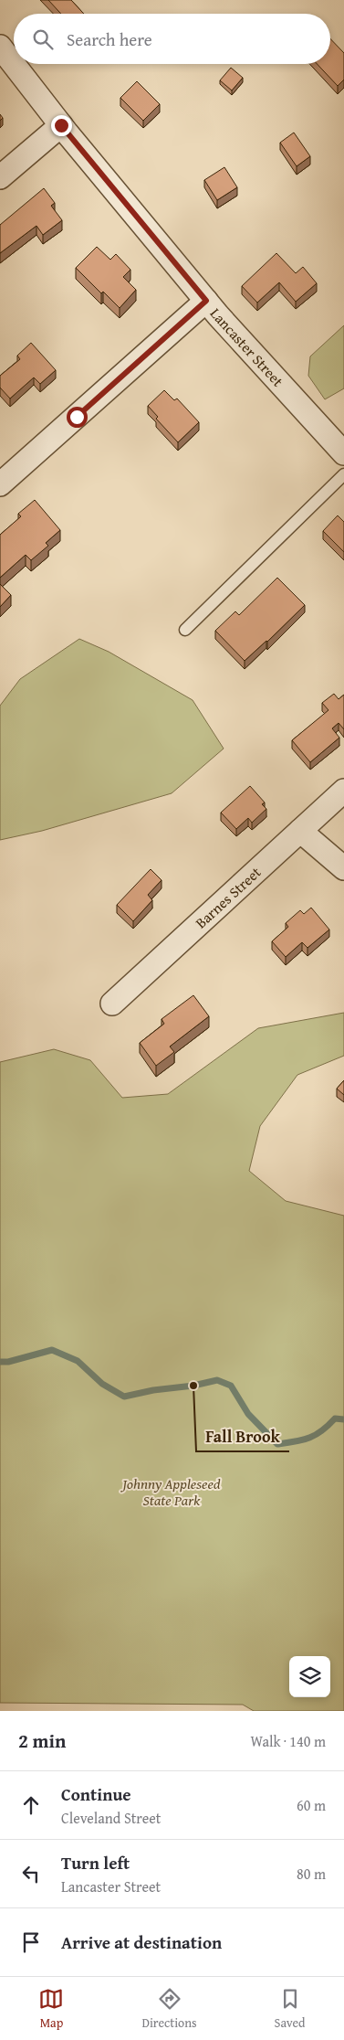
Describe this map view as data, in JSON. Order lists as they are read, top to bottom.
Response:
{
  "streets": {
    "street": ["Lancaster Street", "Barnes Street"]
  },
  "parks": ["Johnny Appleseed State Park"],
  "places": ["Fall Brook"],
  "page": {
    "search": "Search here",
    "heading": ["2 min", "Walk · 140 m"],
    "list": [
      ["Continue", "Cleveland Street", "60 m"],
      ["Turn left", "Lancaster Street", "80 m"],
      "Arrive at destination"
    ],
    "nav": ["Map", "Directions", "Saved"]
  }
}
